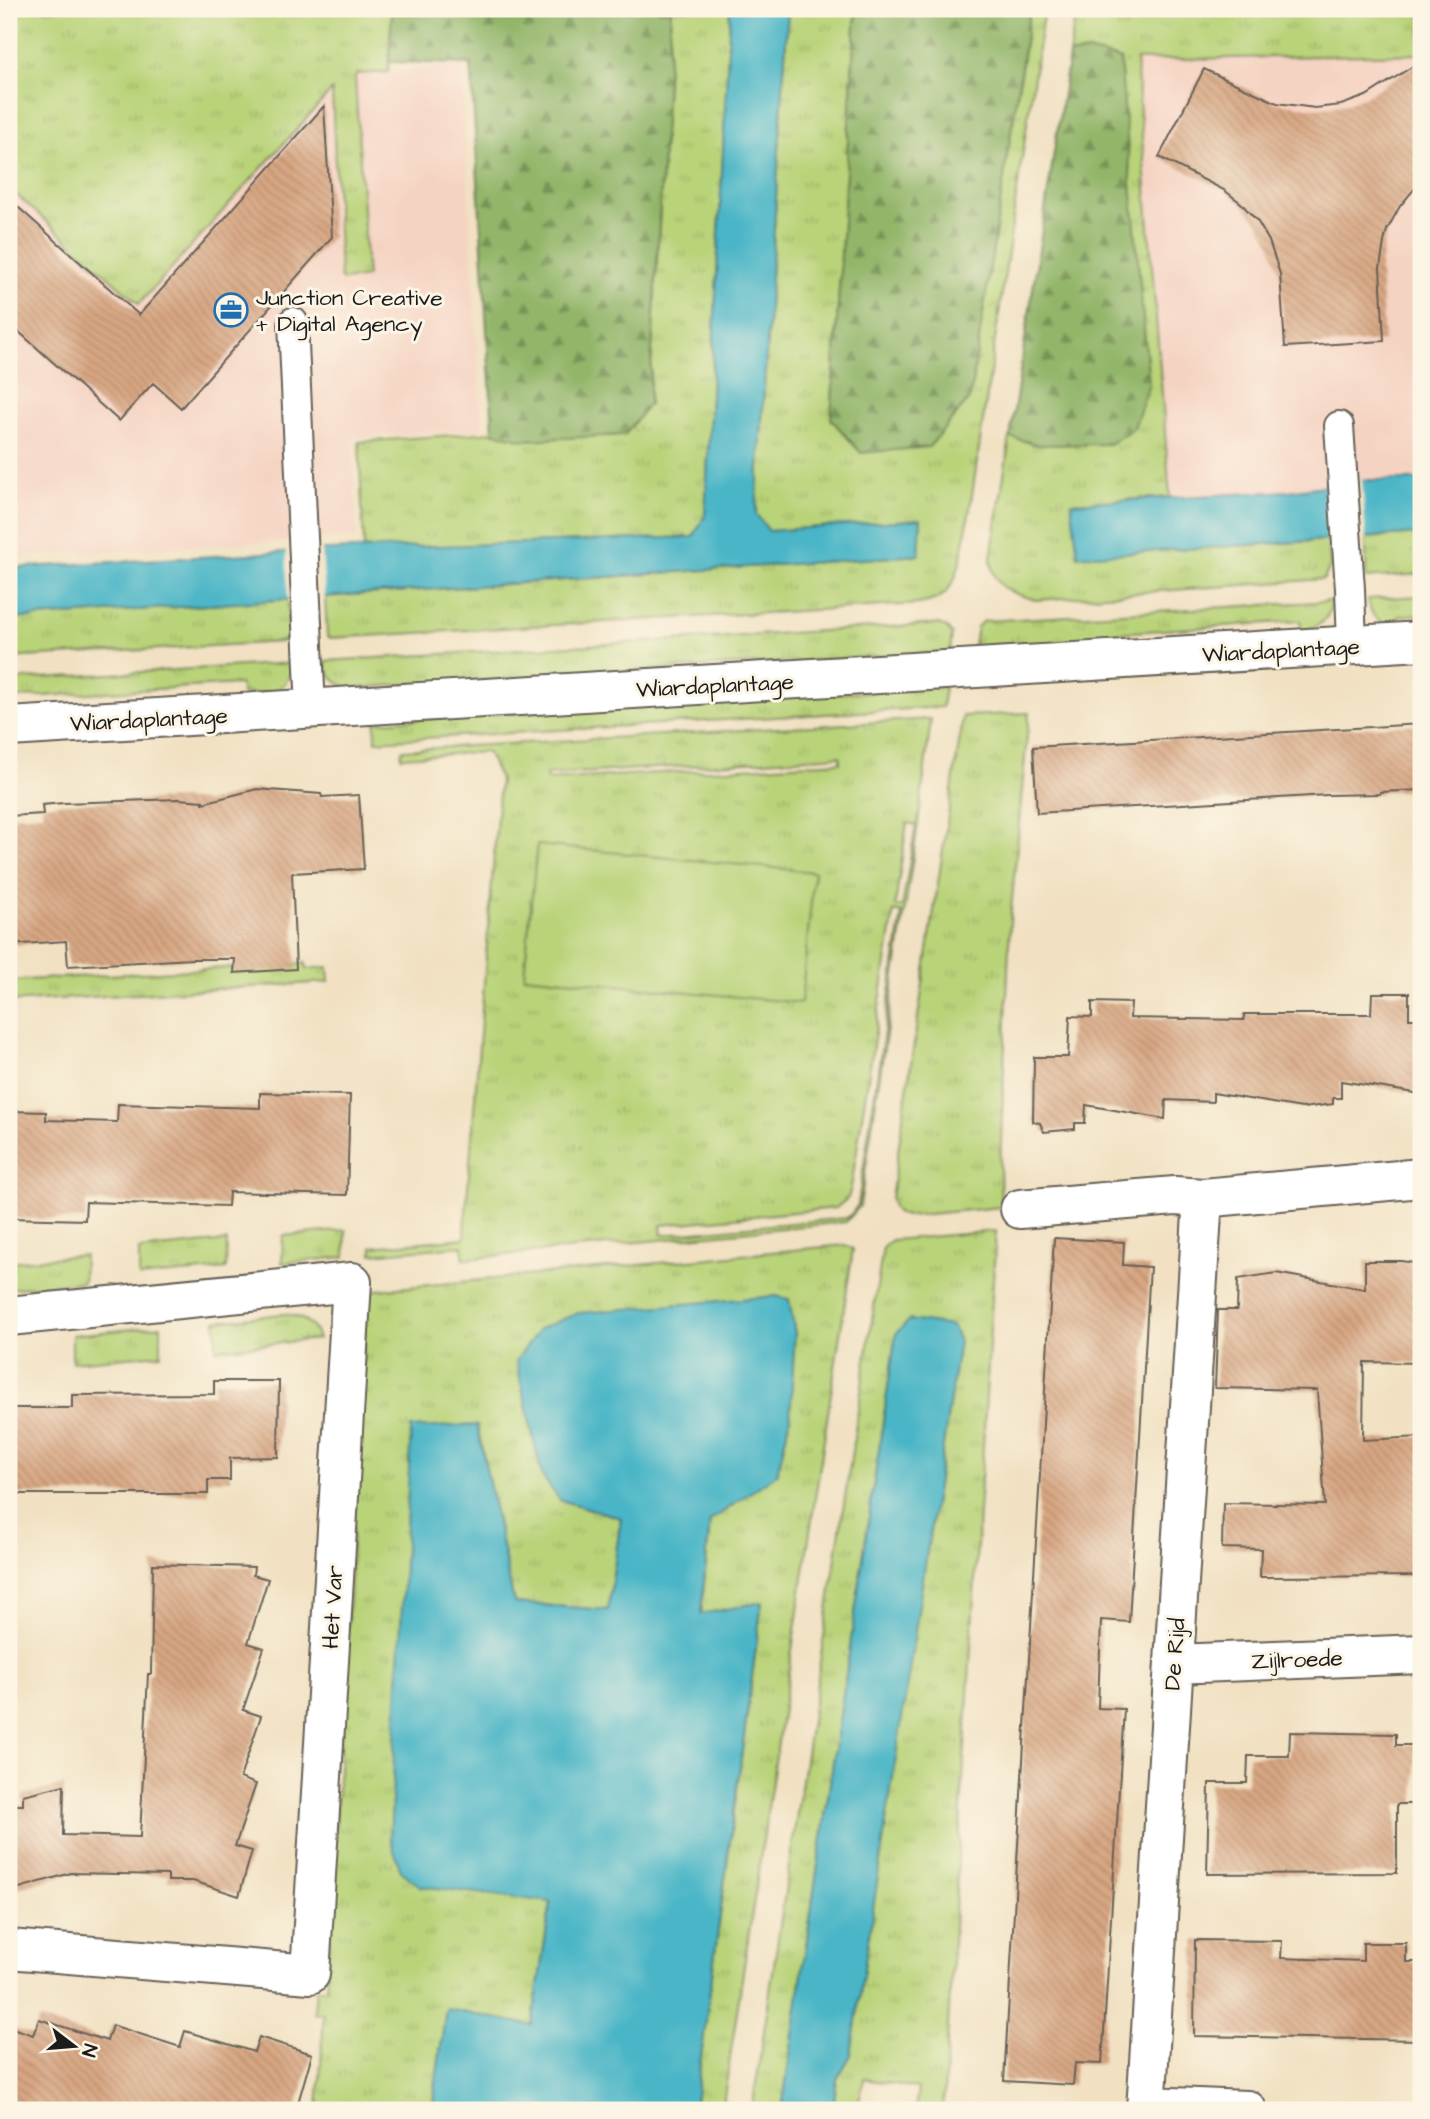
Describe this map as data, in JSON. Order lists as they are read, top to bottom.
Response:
{
  "streets": {
    "street": [
      "Wiardaplantage",
      "Het Var",
      "De Rijd",
      "Zijlroede"
    ]
  },
  "crossings": [
    ["De Rijd", "Zijlroede"]
  ],
  "places": {
    "office": ["Junction Creative + Digital Agency"]
  },
  "north": "right"
}
